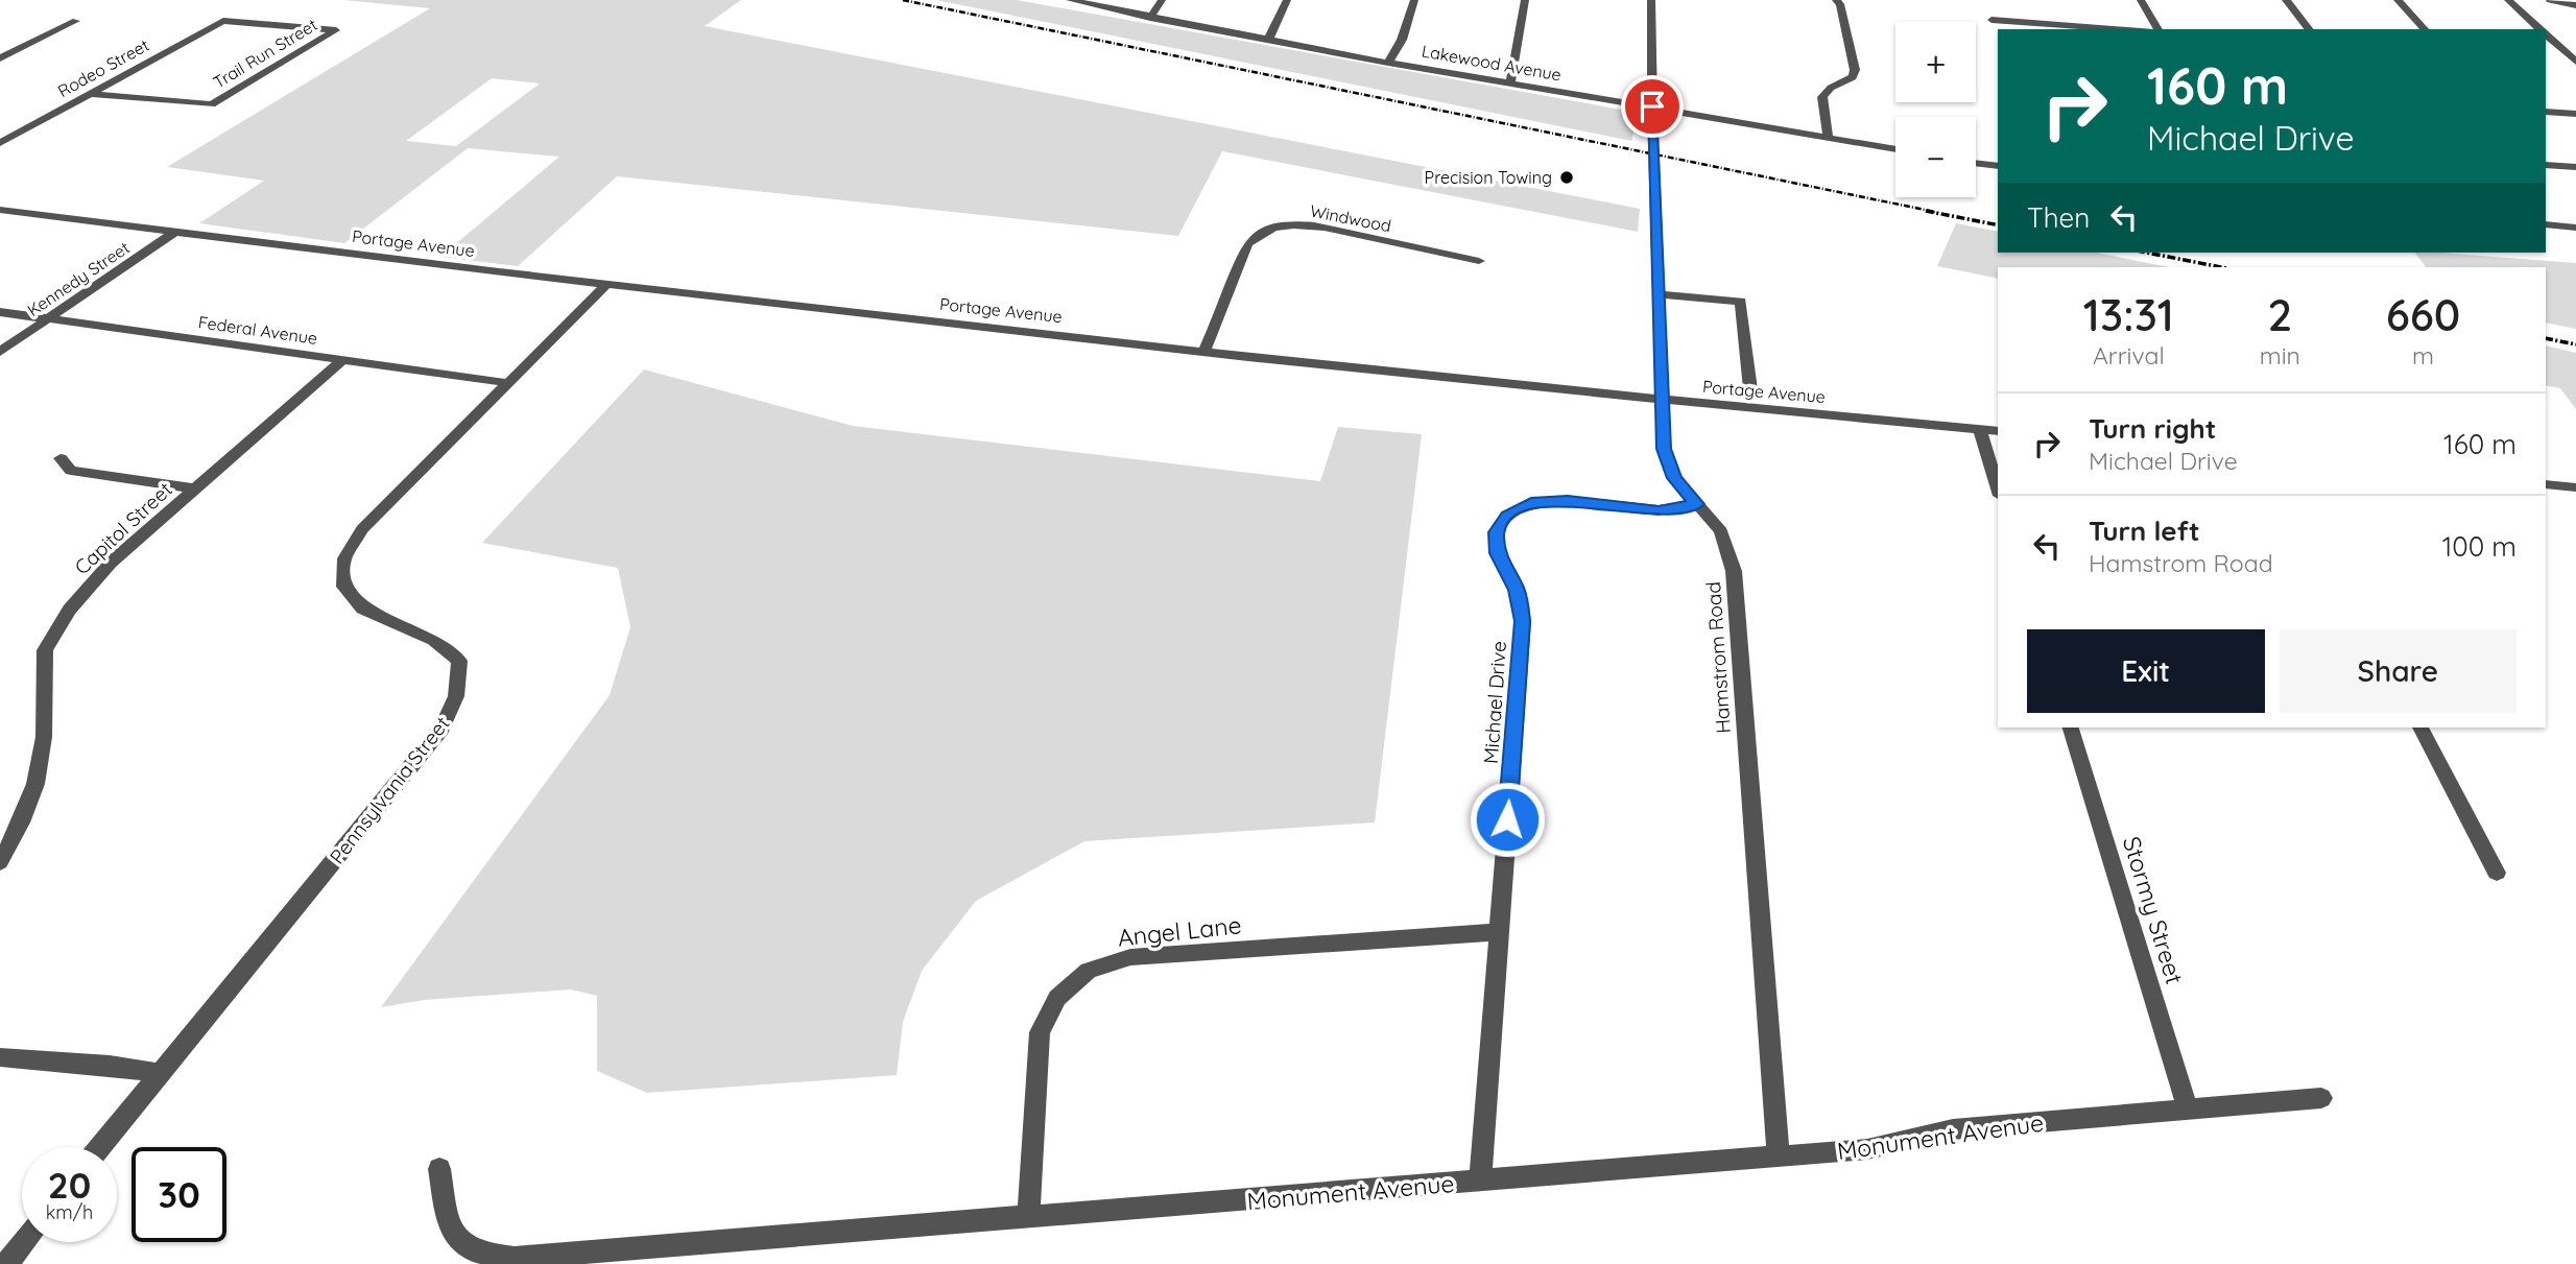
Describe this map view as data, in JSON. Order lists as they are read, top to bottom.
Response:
{
  "streets": {
    "street": [
      "Trail Run Street",
      "Lakewood Avenue",
      "Rodeo Street",
      "Windwood",
      "Portage Avenue",
      "Kennedy Street",
      "Federal Avenue",
      "Capitol Street",
      "Hamstrom Road",
      "Michael Drive",
      "Pennsylvania Street",
      "Stormy Street",
      "Angel Lane",
      "Monument Avenue"
    ]
  },
  "crossings": [
    ["Trail Run Street", "Rodeo Street"],
    ["Lakewood Avenue", "Hamstrom Road"],
    ["Windwood", "Portage Avenue"],
    ["Portage Avenue", "Kennedy Street"],
    ["Portage Avenue", "Hamstrom Road"],
    ["Portage Avenue", "Pennsylvania Street"],
    ["Kennedy Street", "Federal Avenue"],
    ["Federal Avenue", "Capitol Street"],
    ["Federal Avenue", "Pennsylvania Street"],
    ["Hamstrom Road", "Michael Drive"],
    ["Hamstrom Road", "Monument Avenue"],
    ["Michael Drive", "Angel Lane"],
    ["Michael Drive", "Monument Avenue"],
    ["Stormy Street", "Monument Avenue"],
    ["Angel Lane", "Monument Avenue"]
  ],
  "places": ["Precision Towing"],
  "page": {
    "map_buttons": ["+", "−"],
    "turn": ["160 m", "Michael Drive"],
    "then": "Then",
    "eta": [
      "13:31",
      "Arrival",
      "2",
      "min",
      "660",
      "m"
    ],
    "list": [
      {
        "name": "Turn right",
        "note": "Michael Drive",
        "value": "160 m"
      },
      {
        "name": "Turn left",
        "note": "Hamstrom Road",
        "value": "100 m"
      }
    ],
    "buttons": ["Exit", "Share"],
    "speed": "20 km/h",
    "limit": "30"
  }
}
